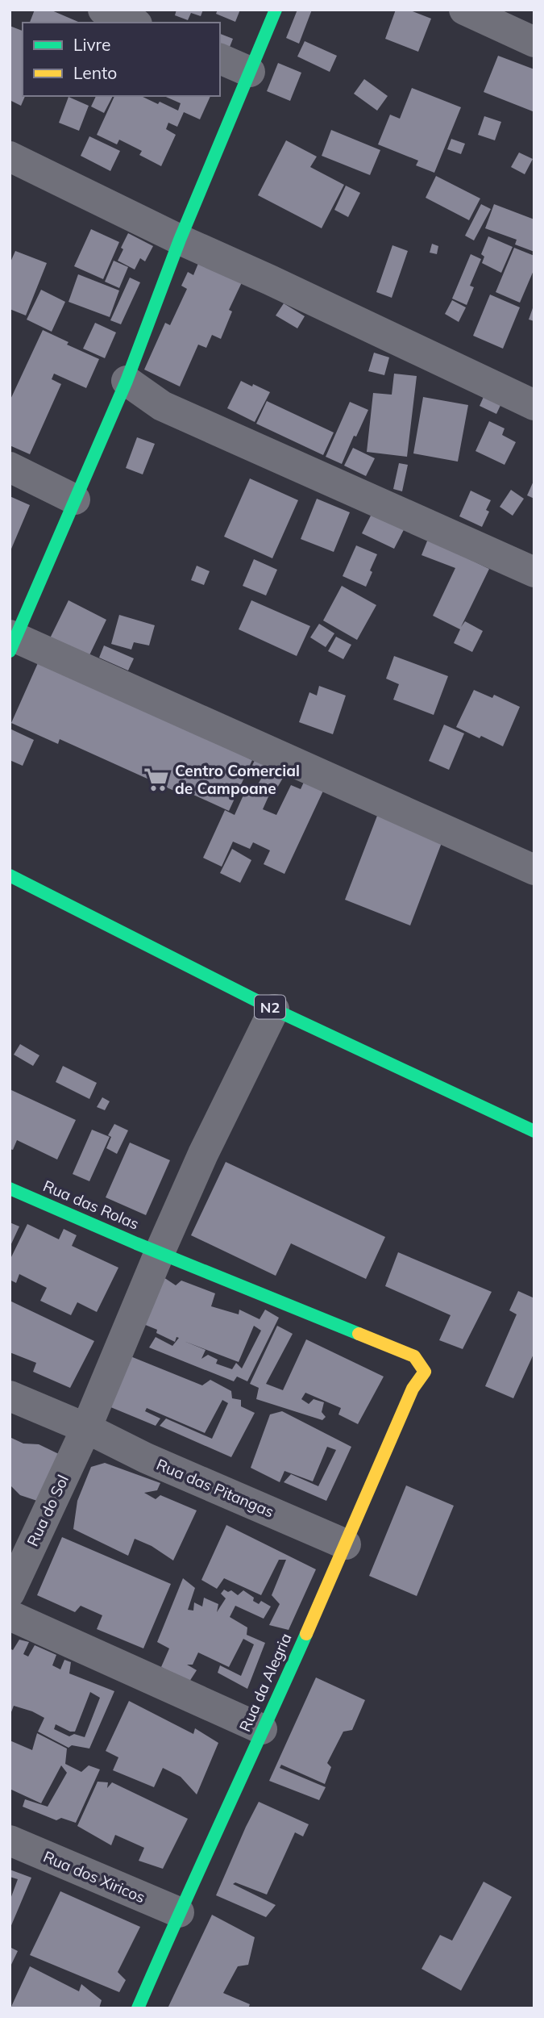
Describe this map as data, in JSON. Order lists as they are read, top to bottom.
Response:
{
  "streets": {
    "street": [
      "N2",
      "Rua das Rolas",
      "Rua das Pitangas",
      "Rua do Sol",
      "Rua da Alegria",
      "Rua dos Xiricos"
    ]
  },
  "crossings": [
    ["N2", "Rua do Sol"],
    ["Rua das Rolas", "Rua do Sol"],
    ["Rua das Rolas", "Rua da Alegria"],
    ["Rua das Pitangas", "Rua do Sol"],
    ["Rua das Pitangas", "Rua da Alegria"],
    ["Rua da Alegria", "Rua dos Xiricos"]
  ],
  "places": {
    "supermarket": ["Centro Comercial de Campoane"]
  },
  "legend": ["Livre", "Lento"]
}
